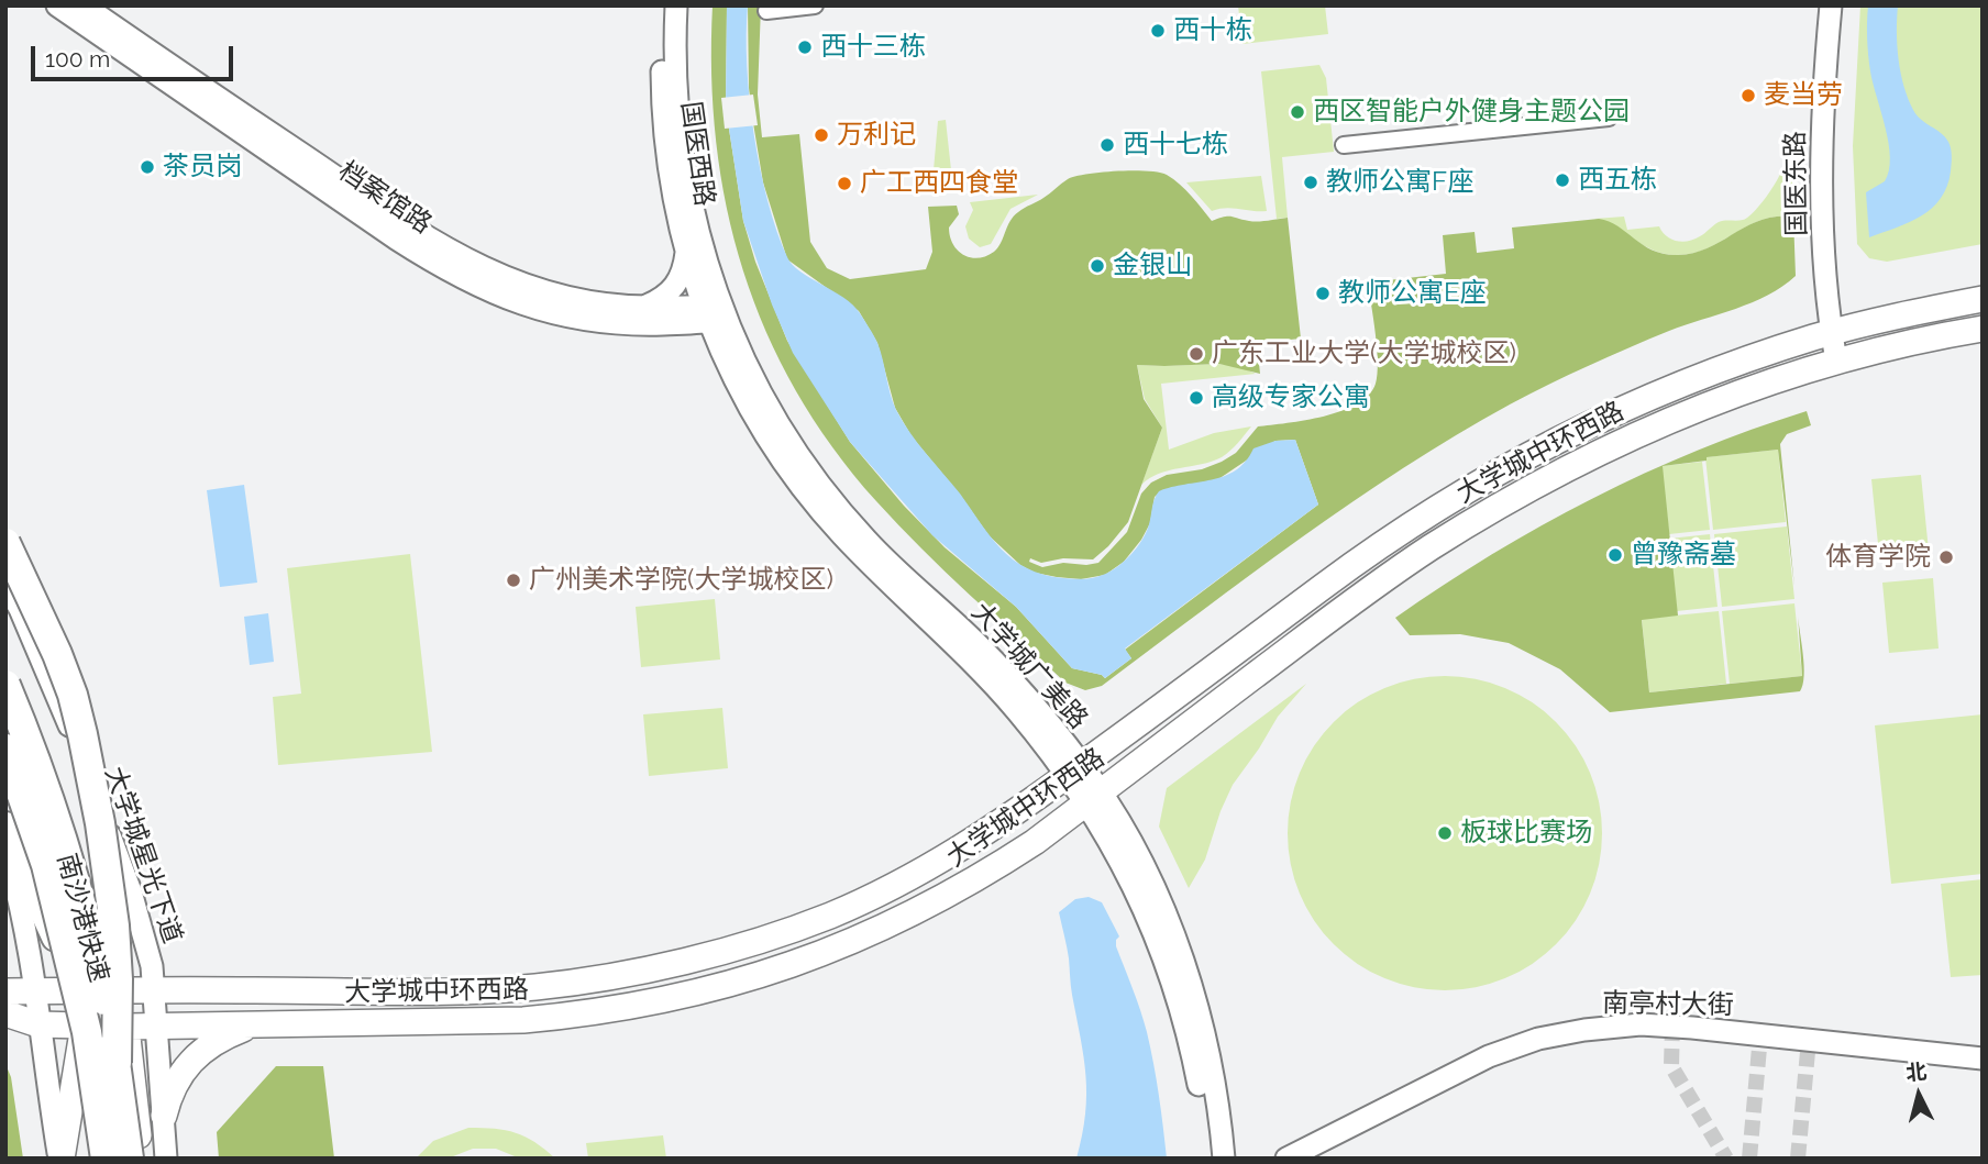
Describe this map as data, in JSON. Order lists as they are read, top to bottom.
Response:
{
  "streets": {
    "highway": ["南沙港快速"],
    "main road": [
      "国医西路",
      "国医东路",
      "档案馆路",
      "大学城中环西路",
      "大学城广美路",
      "大学城星光下道",
      "南亭村大街"
    ]
  },
  "crossings": [
    ["国医西路", "档案馆路"],
    ["国医西路", "大学城广美路"],
    ["国医东路", "大学城中环西路"],
    ["档案馆路", "大学城广美路"],
    ["大学城中环西路", "大学城广美路"],
    ["大学城中环西路", "大学城星光下道"],
    ["大学城中环西路", "南沙港快速"]
  ],
  "places": [
    "西十栋",
    "西十三栋",
    "麦当劳",
    "西区智能户外健身主题公园",
    "万利记",
    "西十七栋",
    "茶员岗",
    "西五栋",
    "教师公寓F座",
    "广工西四食堂",
    "金银山",
    "教师公寓E座",
    "广东工业大学(大学城校区)",
    "高级专家公寓",
    "曾豫斋墓",
    "体育学院",
    "广州美术学院(大学城校区)",
    "板球比赛场"
  ],
  "scale_bar": "100 m",
  "north": "top"
}
